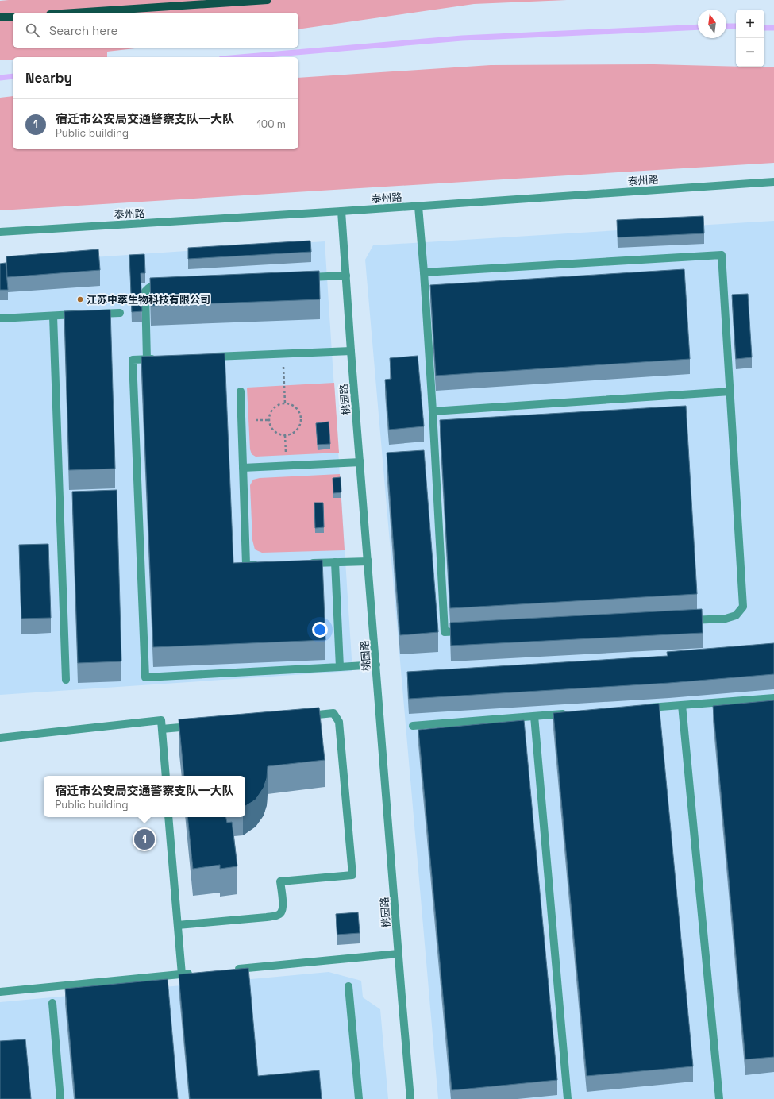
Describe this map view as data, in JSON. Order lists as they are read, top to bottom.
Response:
{
  "streets": {
    "street": ["泰州路", "桃园路"]
  },
  "crossings": [
    ["泰州路", "桃园路"]
  ],
  "places": ["江苏中萃生物科技有限公司"],
  "north": "top",
  "page": {
    "map_buttons": ["+", "−"],
    "search": "Search here",
    "heading": "Nearby",
    "list": [
      {
        "mark": "1",
        "name": "宿迁市公安局交通警察支队一大队",
        "note": "Public building",
        "value": "100 m"
      }
    ],
    "popup": ["宿迁市公安局交通警察支队一大队", "Public building"],
    "pins": "1"
  }
}
